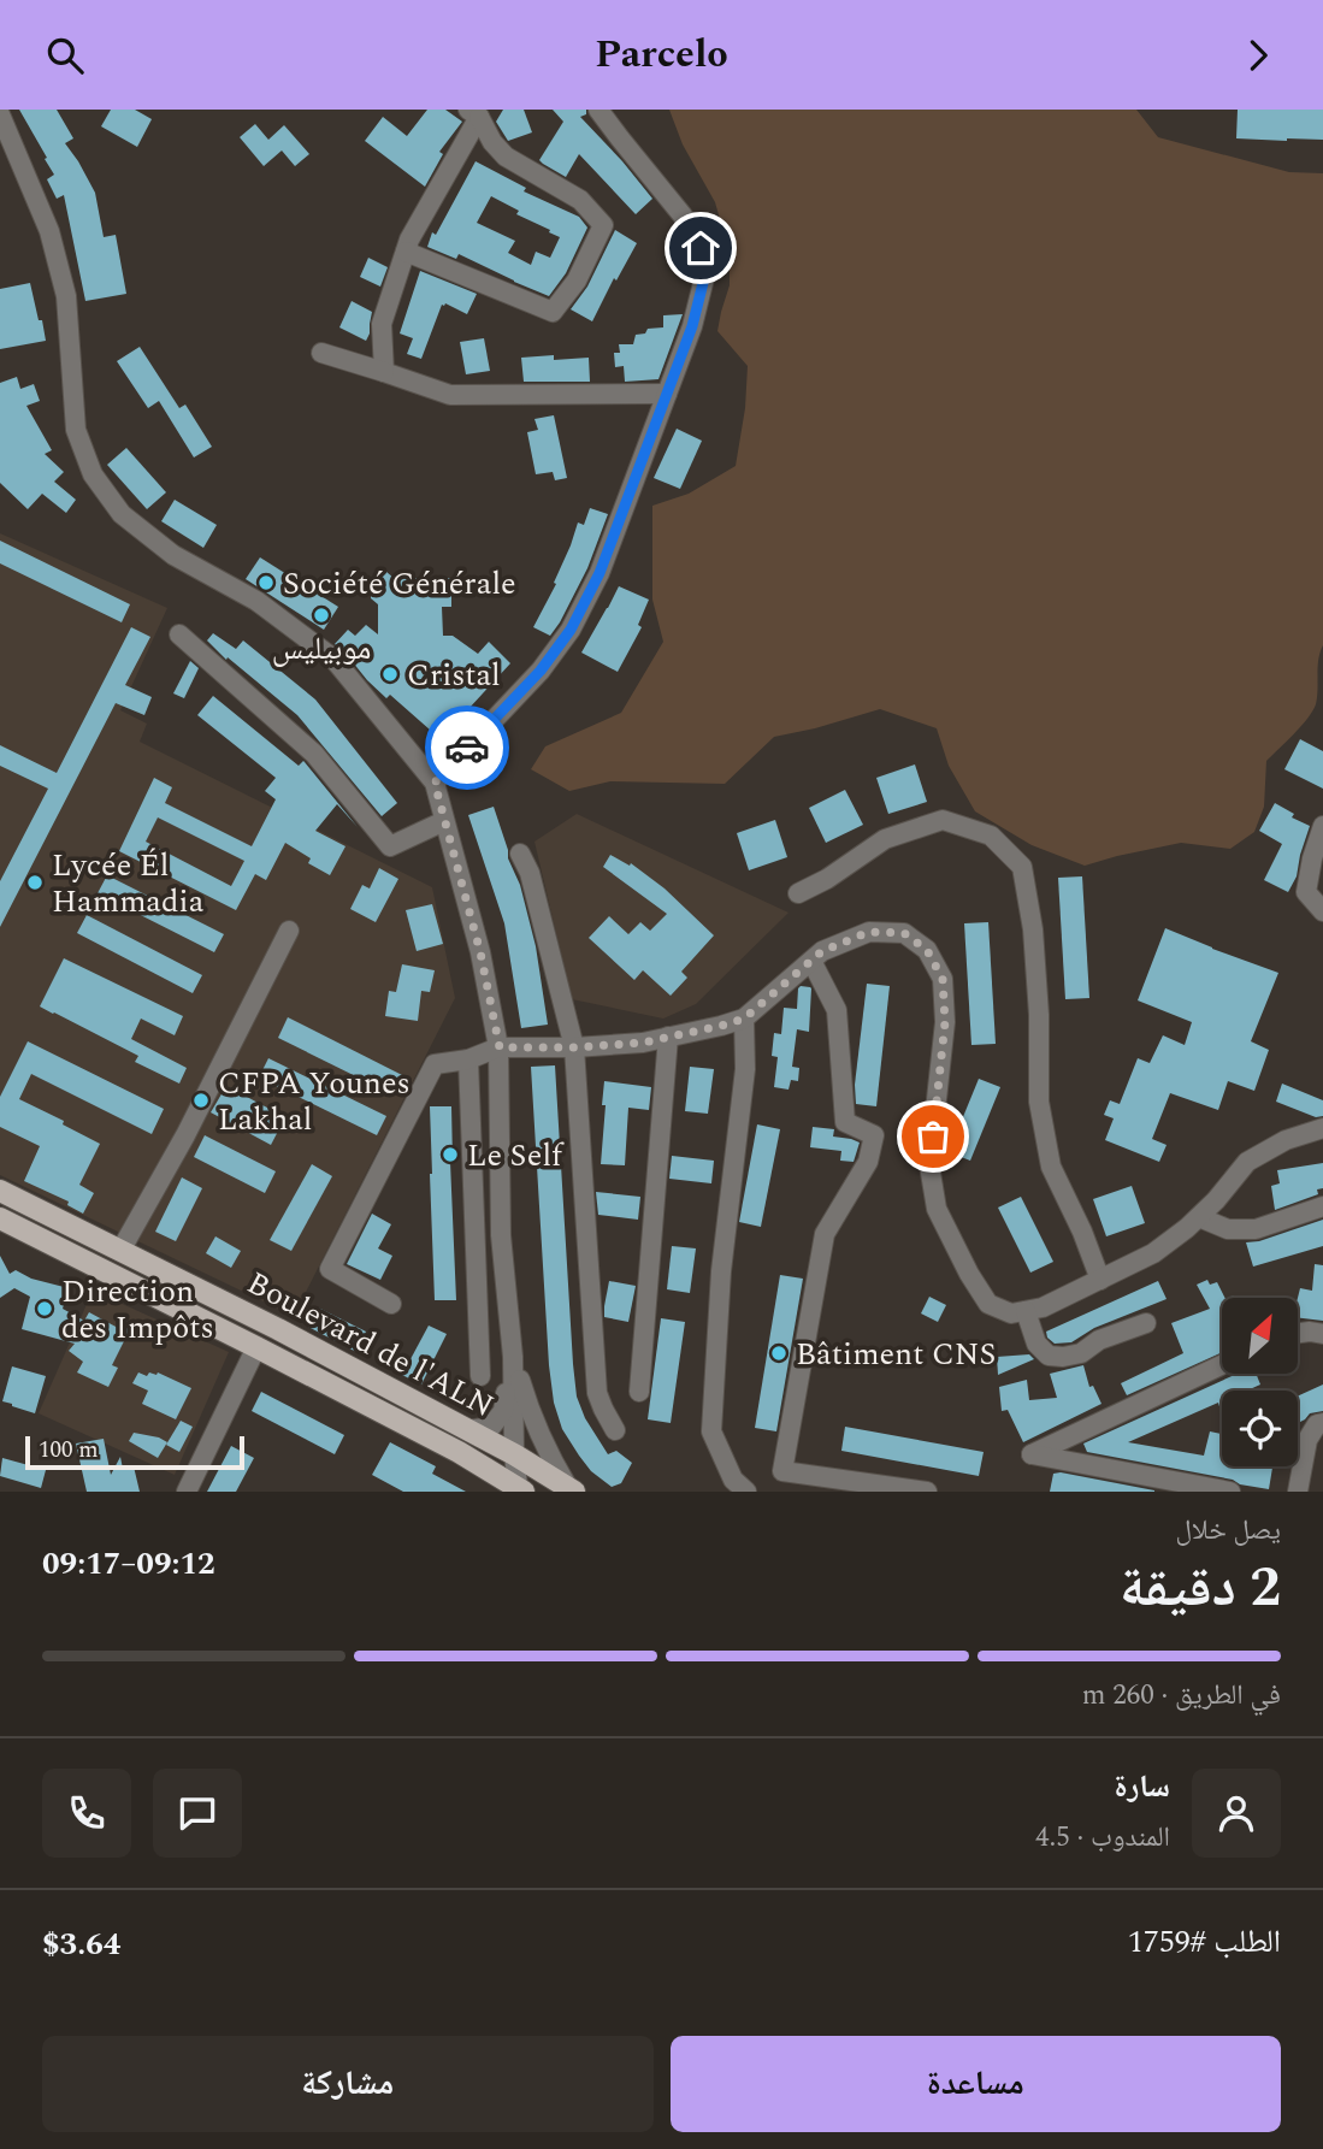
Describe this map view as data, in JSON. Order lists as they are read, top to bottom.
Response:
{
  "streets": {
    "main road": ["Boulevard de l'ALN"]
  },
  "places": [
    "Société Générale",
    "موبيليس",
    "Cristal",
    "Lycée Él Hammadia",
    "CFPA Younes Lakhal",
    "Le Self",
    "Direction des Impôts",
    "Bâtiment CNS"
  ],
  "scale_bar": "100 m",
  "north": "top right",
  "page": {
    "header": "Parcelo",
    "scale": "100 m",
    "heading": ["2 دقيقة", "يصل خلال", "09:12–09:17"],
    "panel": [
      "سارة",
      "المندوب · 4.5",
      "الطلب #1759",
      "$3.64"
    ],
    "bar": "في الطريق · 260 m",
    "buttons": ["مساعدة", "مشاركة"]
  }
}
